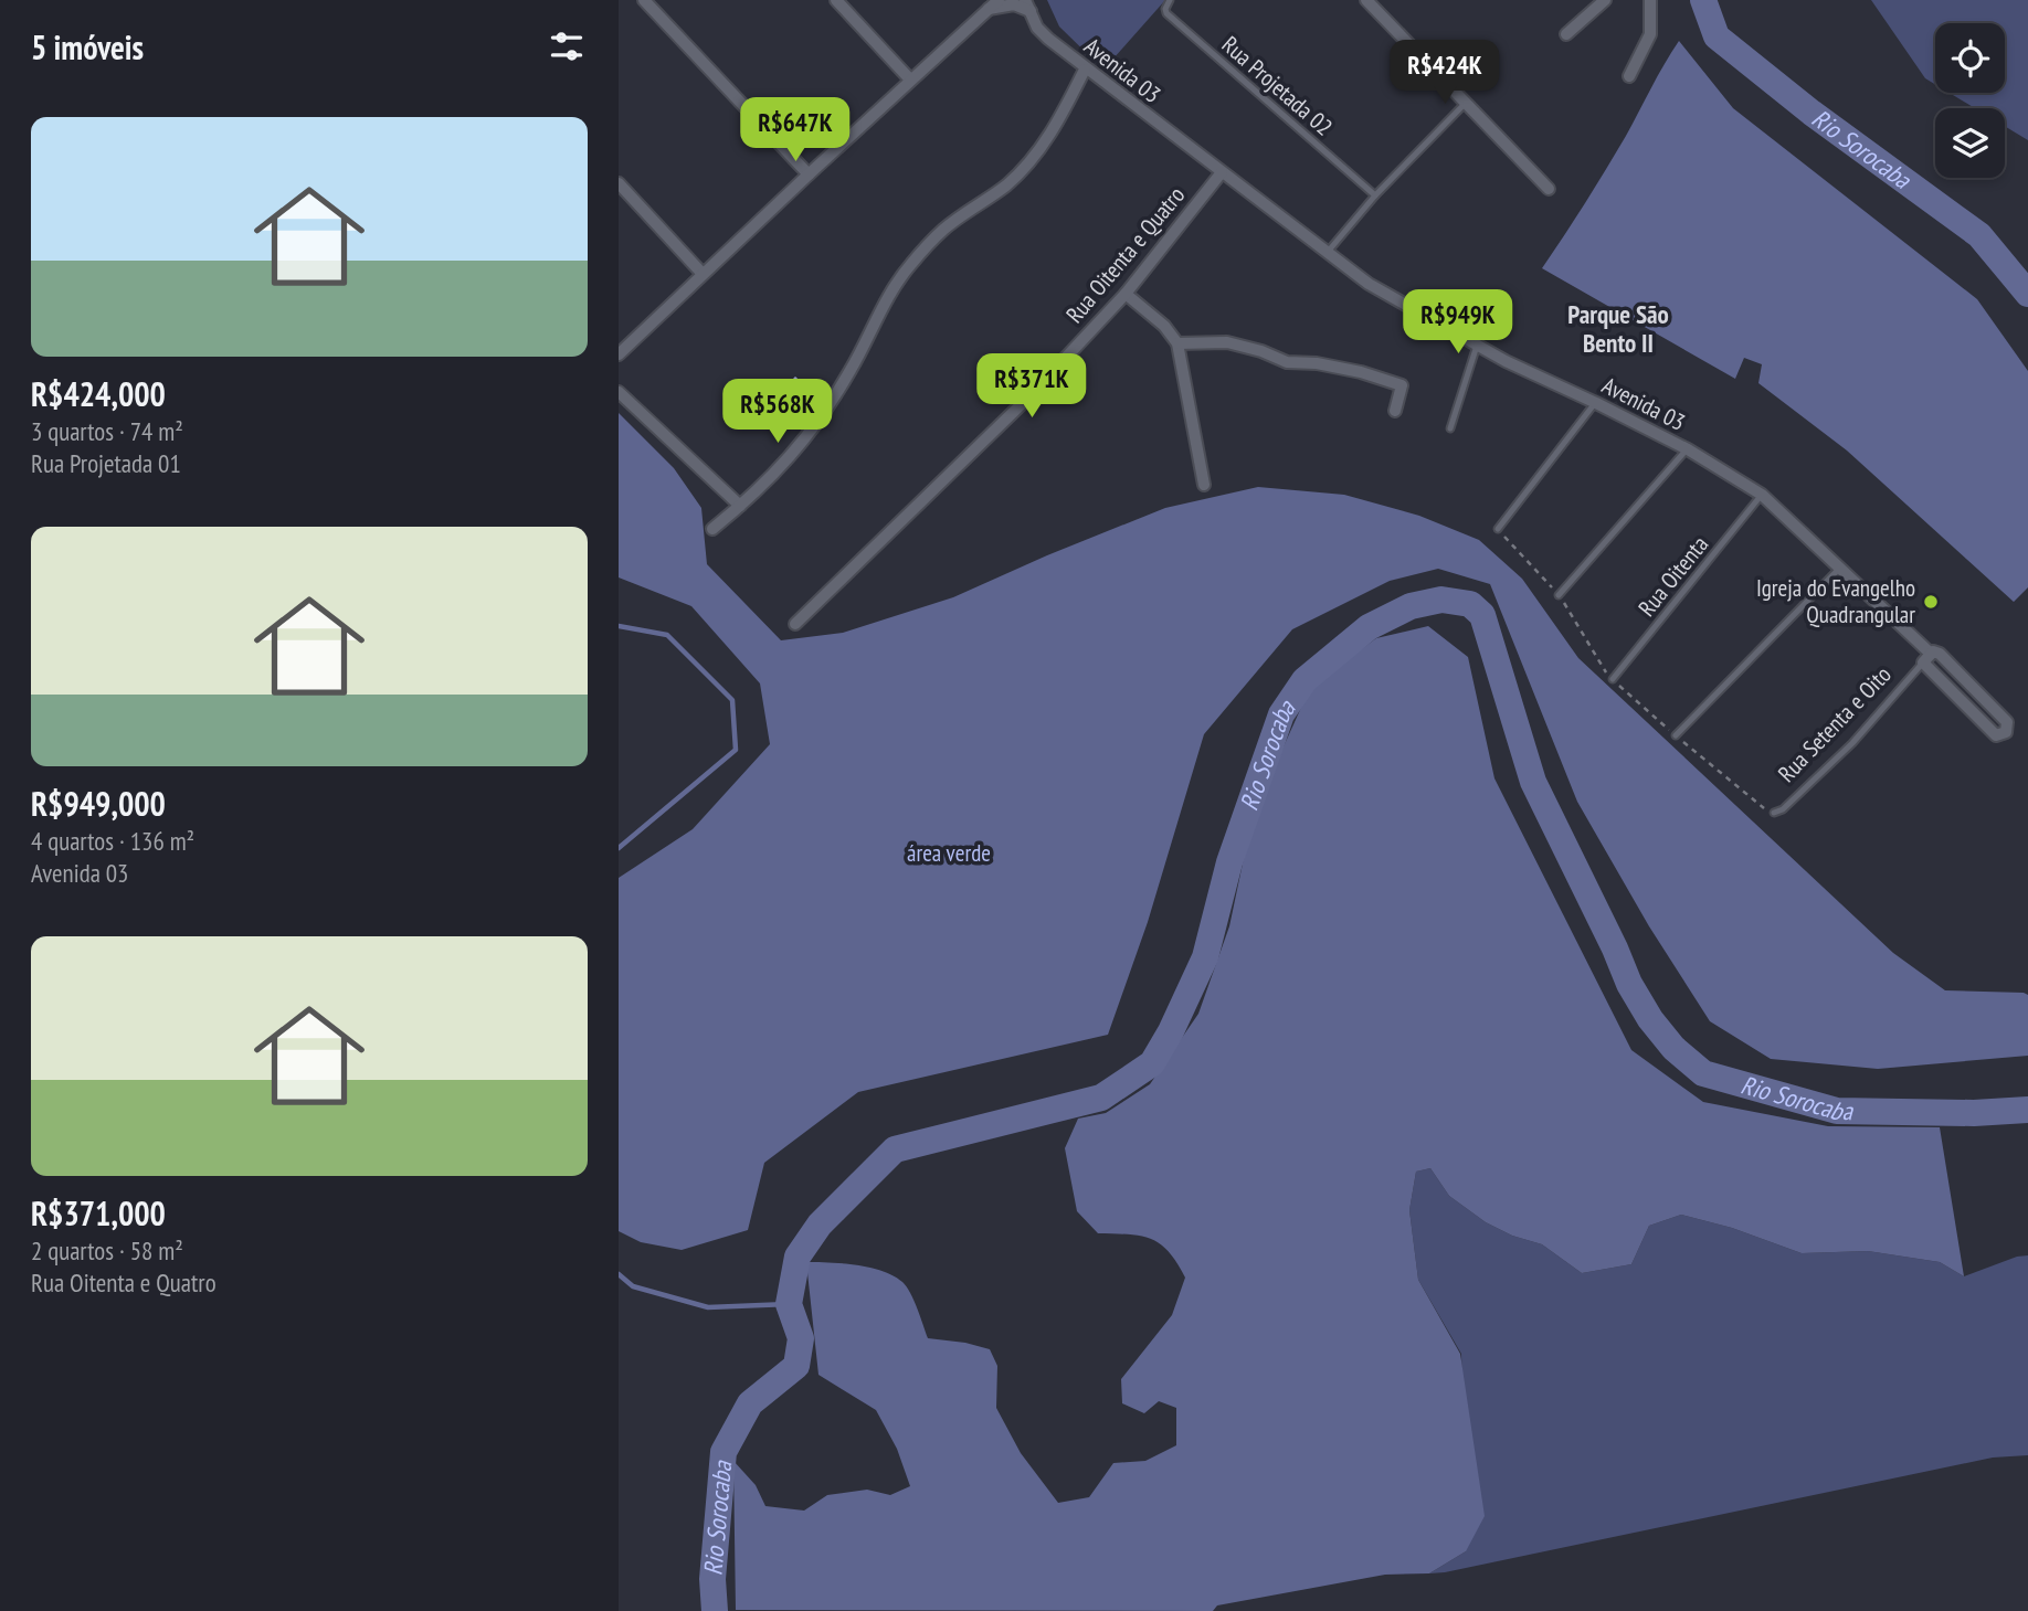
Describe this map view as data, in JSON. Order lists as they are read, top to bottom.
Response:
{
  "streets": {
    "street": ["Avenida 03", "Rua Oitenta e Quatro"],
    "lane": ["Rua Projetada 02", "Rua Oitenta", "Rua Setenta e Oito"]
  },
  "crossings": [
    ["Avenida 03", "Rua Oitenta e Quatro"],
    ["Avenida 03", "Rua Oitenta"],
    ["Avenida 03", "Rua Setenta e Oito"]
  ],
  "districts": ["Parque São Bento II"],
  "water": ["Rio Sorocaba"],
  "parks": ["área verde"],
  "places": ["Igreja do Evangelho Quadrangular"],
  "page": {
    "heading": "5 imóveis",
    "price": [
      "R$424K",
      "R$647K",
      "R$949K",
      "R$371K",
      "R$568K"
    ],
    "list": [
      {
        "name": "R$424,000",
        "note": "3 quartos · 74 m² · Rua Projetada 01"
      },
      {
        "name": "R$949,000",
        "note": "4 quartos · 136 m² · Avenida 03"
      },
      {
        "name": "R$371,000",
        "note": "2 quartos · 58 m² · Rua Oitenta e Quatro"
      }
    ]
  }
}
